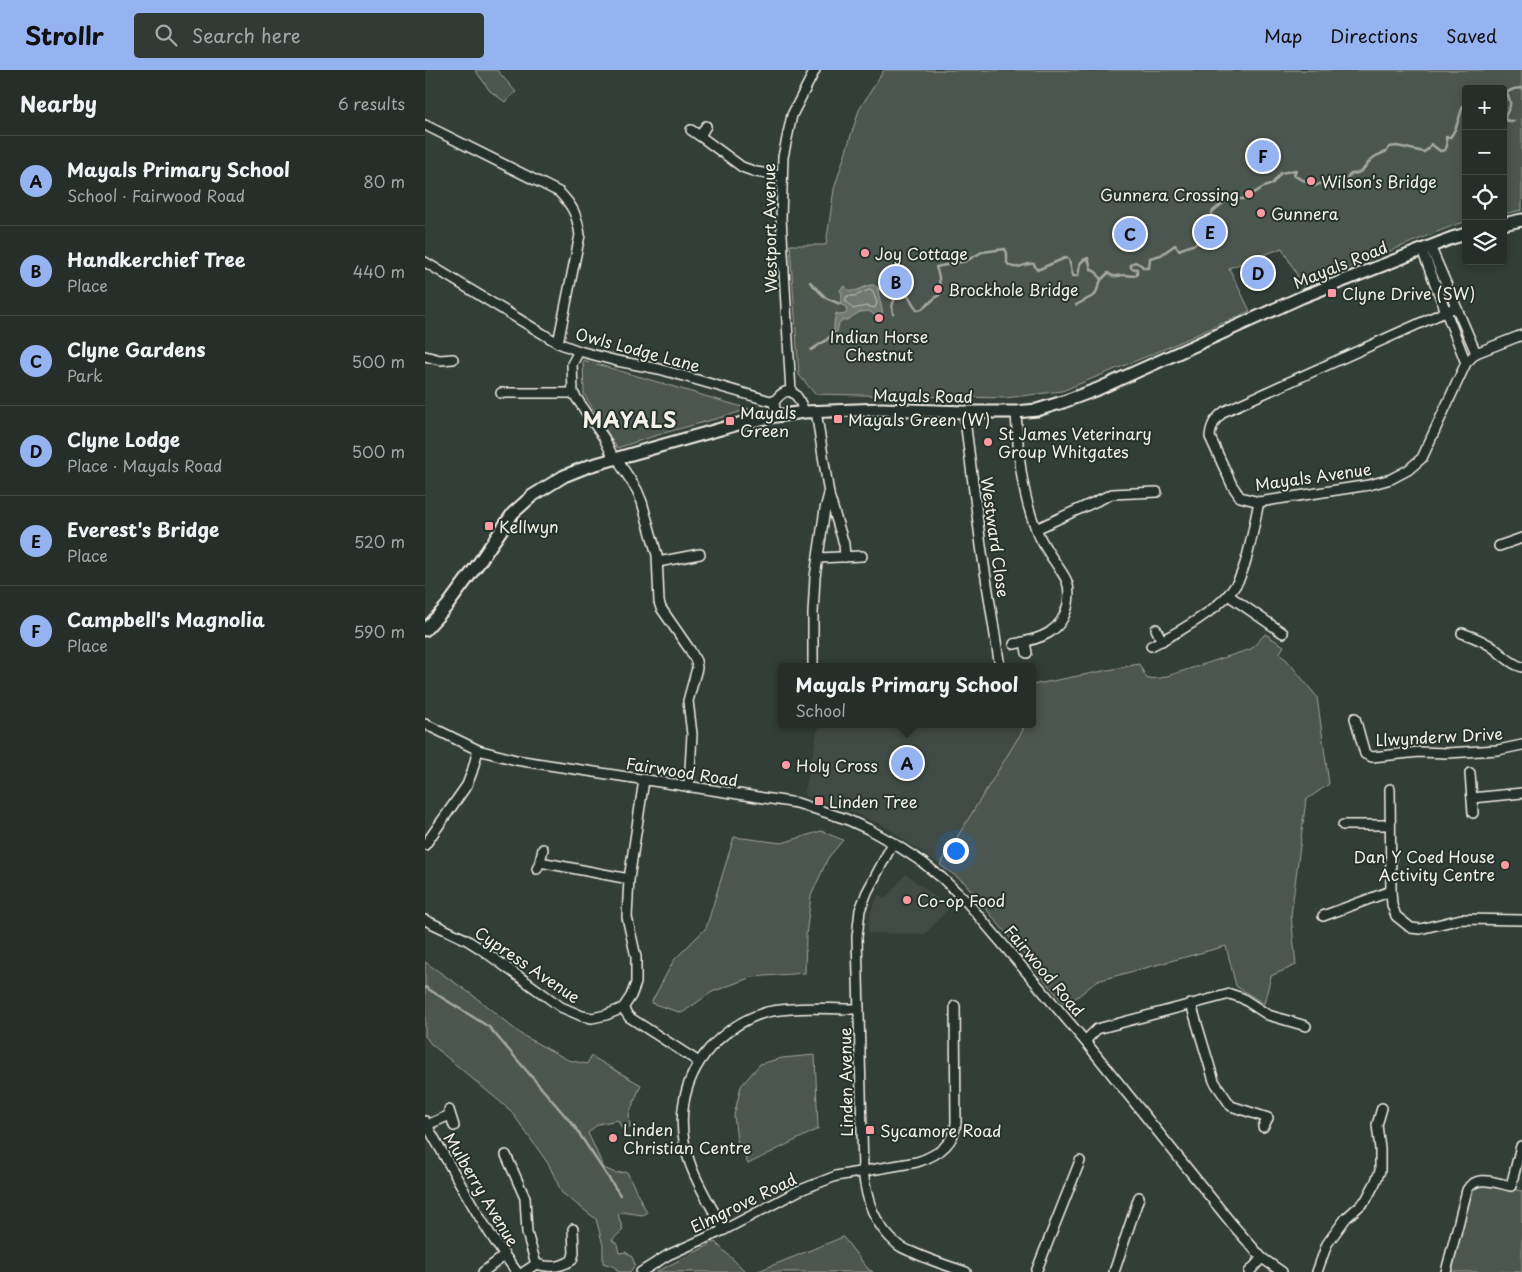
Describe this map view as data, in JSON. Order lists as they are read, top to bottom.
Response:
{
  "streets": {
    "main road": ["Mayals Road"],
    "street": [
      "Westport Avenue",
      "Owls Lodge Lane",
      "Mayals Avenue",
      "Westward Close",
      "Llwynderw Drive",
      "Fairwood Road",
      "Cypress Avenue",
      "Linden Avenue",
      "Mulberry Avenue",
      "Elmgrove Road"
    ]
  },
  "crossings": [
    ["Mayals Road", "Westward Close"],
    ["Fairwood Road", "Linden Avenue"],
    ["Linden Avenue", "Elmgrove Road"]
  ],
  "districts": ["MAYALS"],
  "places": {
    "other": [
      "Wilson's Bridge",
      "Gunnera Crossing",
      "Gunnera",
      "Joy Cottage",
      "Brockhole Bridge",
      "Indian Horse Chestnut",
      "St James Veterinary Group Whitgates",
      "Holy Cross",
      "Dan Y Coed House Activity Centre",
      "Co-op Food",
      "Linden Christian Centre"
    ],
    "transit": [
      "Clyne Drive (SW)",
      "Mayals Green (W)",
      "Mayals Green",
      "Kellwyn",
      "Linden Tree",
      "Sycamore Road"
    ]
  },
  "page": {
    "header": "Strollr",
    "search": "Search here",
    "nav": ["Map", "Directions", "Saved"],
    "heading": ["Nearby", "6 results"],
    "map_buttons": ["+", "−"],
    "list": [
      {
        "mark": "A",
        "name": "Mayals Primary School",
        "note": "School · Fairwood Road",
        "value": "80 m"
      },
      {
        "mark": "B",
        "name": "Handkerchief Tree",
        "note": "Place",
        "value": "440 m"
      },
      {
        "mark": "C",
        "name": "Clyne Gardens",
        "note": "Park",
        "value": "500 m"
      },
      {
        "mark": "D",
        "name": "Clyne Lodge",
        "note": "Place · Mayals Road",
        "value": "500 m"
      },
      {
        "mark": "E",
        "name": "Everest's Bridge",
        "note": "Place",
        "value": "520 m"
      },
      {
        "mark": "F",
        "name": "Campbell's Magnolia",
        "note": "Place",
        "value": "590 m"
      }
    ],
    "pins": [
      "F",
      "E",
      "C",
      "D",
      "B",
      "A"
    ],
    "popup": ["Mayals Primary School", "School"]
  }
}
